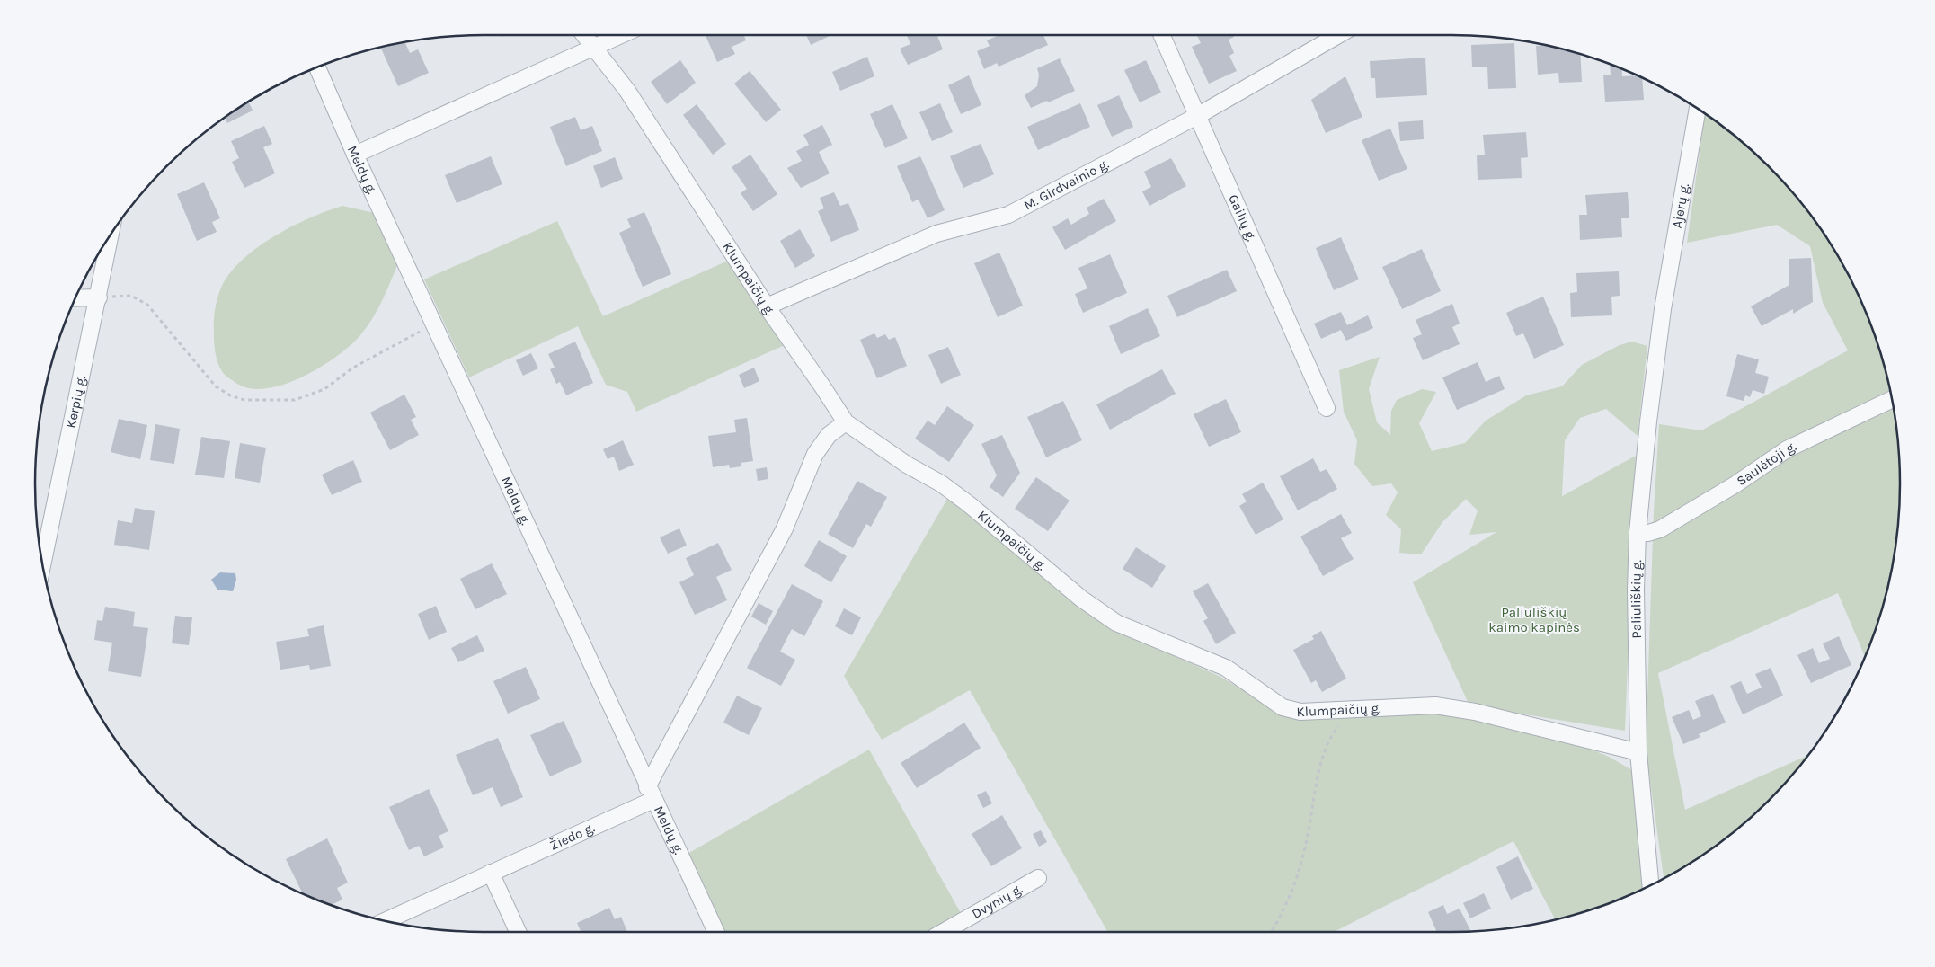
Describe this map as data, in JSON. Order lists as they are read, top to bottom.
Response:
{
  "streets": {
    "street": [
      "Meldų g.",
      "M. Girdvainio g.",
      "Ajerų g.",
      "Gailių g.",
      "Klumpaičių g.",
      "Kerpių g.",
      "Saulėtoji g.",
      "Paliuliškių g.",
      "Žiedo g.",
      "Dvynių g."
    ]
  },
  "crossings": [
    ["Meldų g.", "Žiedo g."],
    ["M. Girdvainio g.", "Gailių g."],
    ["M. Girdvainio g.", "Klumpaičių g."],
    ["Ajerų g.", "Paliuliškių g."],
    ["Klumpaičių g.", "Paliuliškių g."],
    ["Saulėtoji g.", "Paliuliškių g."]
  ],
  "parks": ["Paliuliškių kaimo kapinės"]
}
